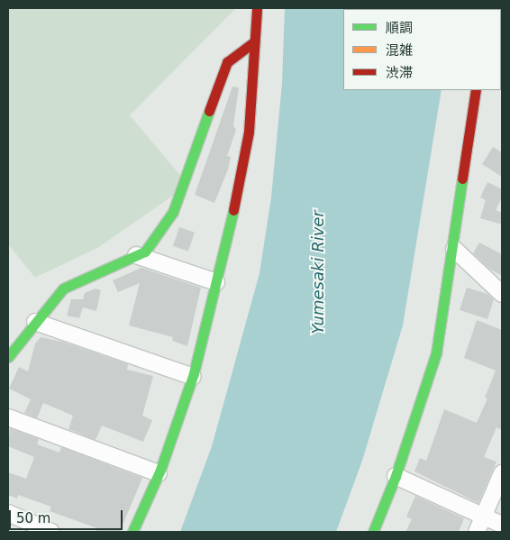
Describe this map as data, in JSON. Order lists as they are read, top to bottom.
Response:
{
  "water": ["Yumesaki River"],
  "legend": ["順調", "混雑", "渋滞"],
  "scale_bar": "50 m"
}
